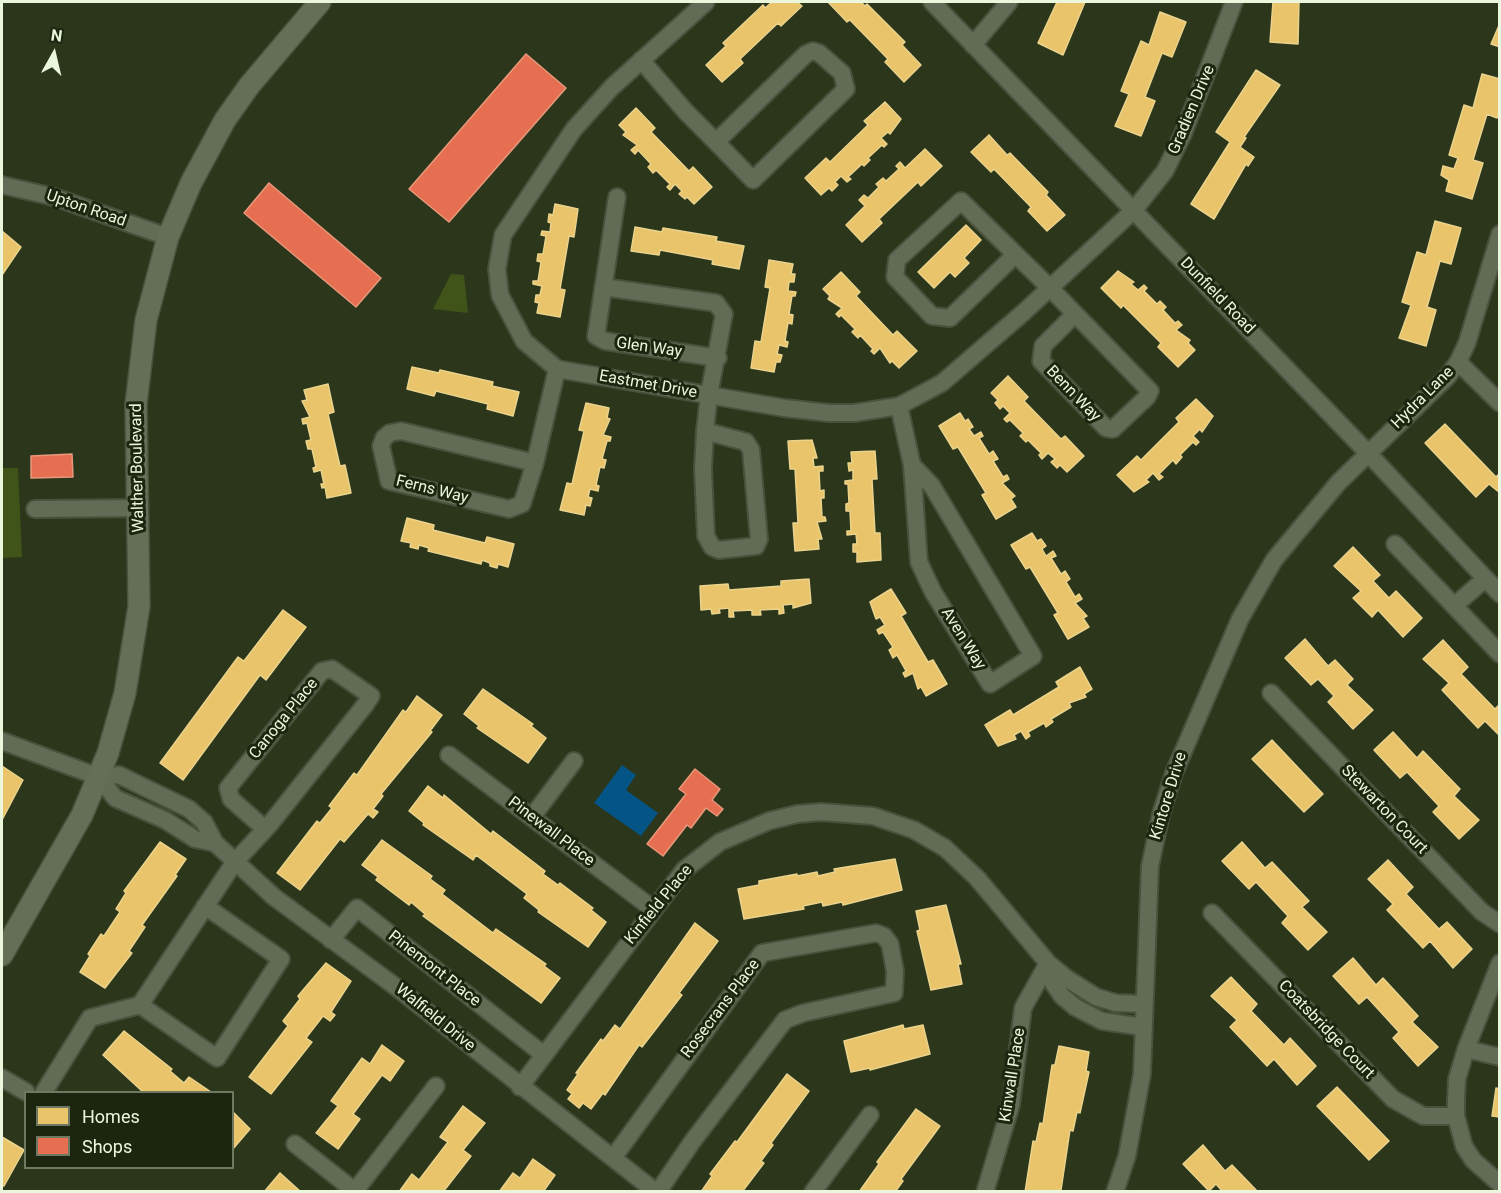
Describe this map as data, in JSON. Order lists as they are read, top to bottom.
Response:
{
  "streets": {
    "main road": ["Walther Boulevard"],
    "street": [
      "Gradien Drive",
      "Upton Road",
      "Dunfield Road",
      "Glen Way",
      "Eastmet Drive",
      "Benn Way",
      "Hydra Lane",
      "Ferns Way",
      "Aven Way",
      "Canoga Place",
      "Kintore Drive",
      "Stewarton Court",
      "Pinewall Place",
      "Kinfield Place",
      "Pinemont Place",
      "Rosecrans Place",
      "Walfield Drive",
      "Coatsbridge Court",
      "Kinwall Place"
    ]
  },
  "crossings": [
    ["Gradien Drive", "Dunfield Road"],
    ["Gradien Drive", "Eastmet Drive"],
    ["Upton Road", "Walther Boulevard"],
    ["Dunfield Road", "Eastmet Drive"],
    ["Dunfield Road", "Hydra Lane"],
    ["Dunfield Road", "Kintore Drive"],
    ["Eastmet Drive", "Benn Way"],
    ["Eastmet Drive", "Ferns Way"],
    ["Eastmet Drive", "Aven Way"],
    ["Hydra Lane", "Kintore Drive"],
    ["Walther Boulevard", "Walfield Drive"],
    ["Canoga Place", "Walfield Drive"],
    ["Kintore Drive", "Kinfield Place"],
    ["Pinewall Place", "Kinfield Place"],
    ["Kinfield Place", "Pinemont Place"],
    ["Kinfield Place", "Walfield Drive"],
    ["Kinfield Place", "Kinwall Place"],
    ["Pinemont Place", "Walfield Drive"],
    ["Rosecrans Place", "Walfield Drive"]
  ],
  "legend": ["Homes", "Shops"],
  "north": "top"
}
